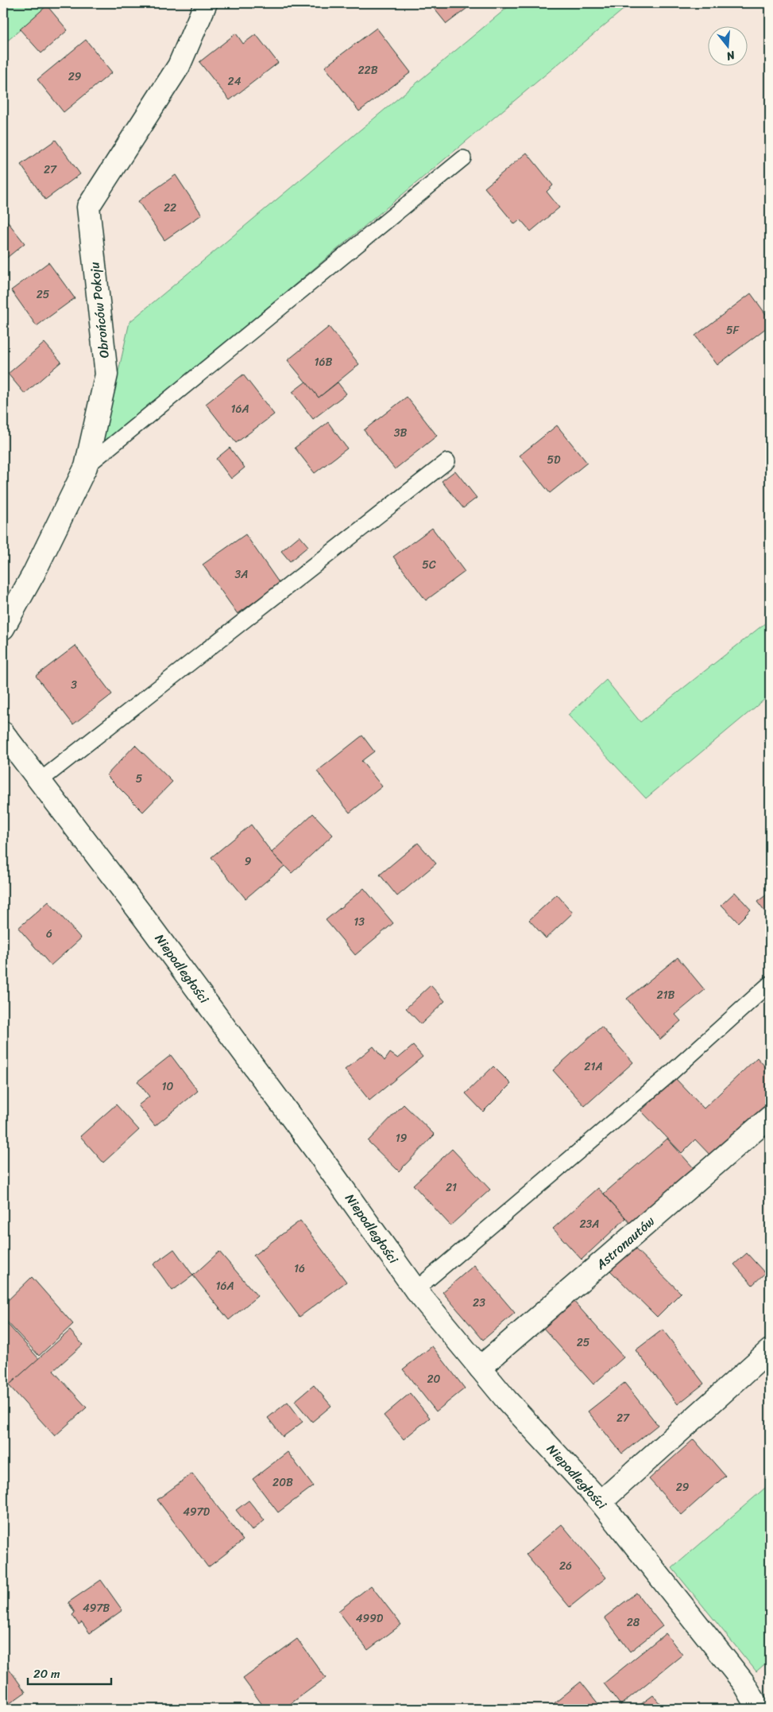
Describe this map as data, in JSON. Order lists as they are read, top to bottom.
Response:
{
  "streets": {
    "street": ["Obrońców Pokoju", "Niepodległości", "Astronautów"]
  },
  "crossings": [
    ["Niepodległości", "Astronautów"]
  ],
  "house_numbers": [
    "22B",
    "29",
    "24",
    "27",
    "22",
    "25",
    "5F",
    "16B",
    "16A",
    "3B",
    "5D",
    "5C",
    "3A",
    "3",
    "5",
    "9",
    "13",
    "6",
    "21B",
    "21A",
    "10",
    "19",
    "21",
    "23A",
    "16",
    "16A",
    "23",
    "25",
    "20",
    "27",
    "20B",
    "29",
    "497D",
    "26",
    "497B",
    "499D",
    "28"
  ],
  "scale_bar": "20 m",
  "north": "bottom"
}
